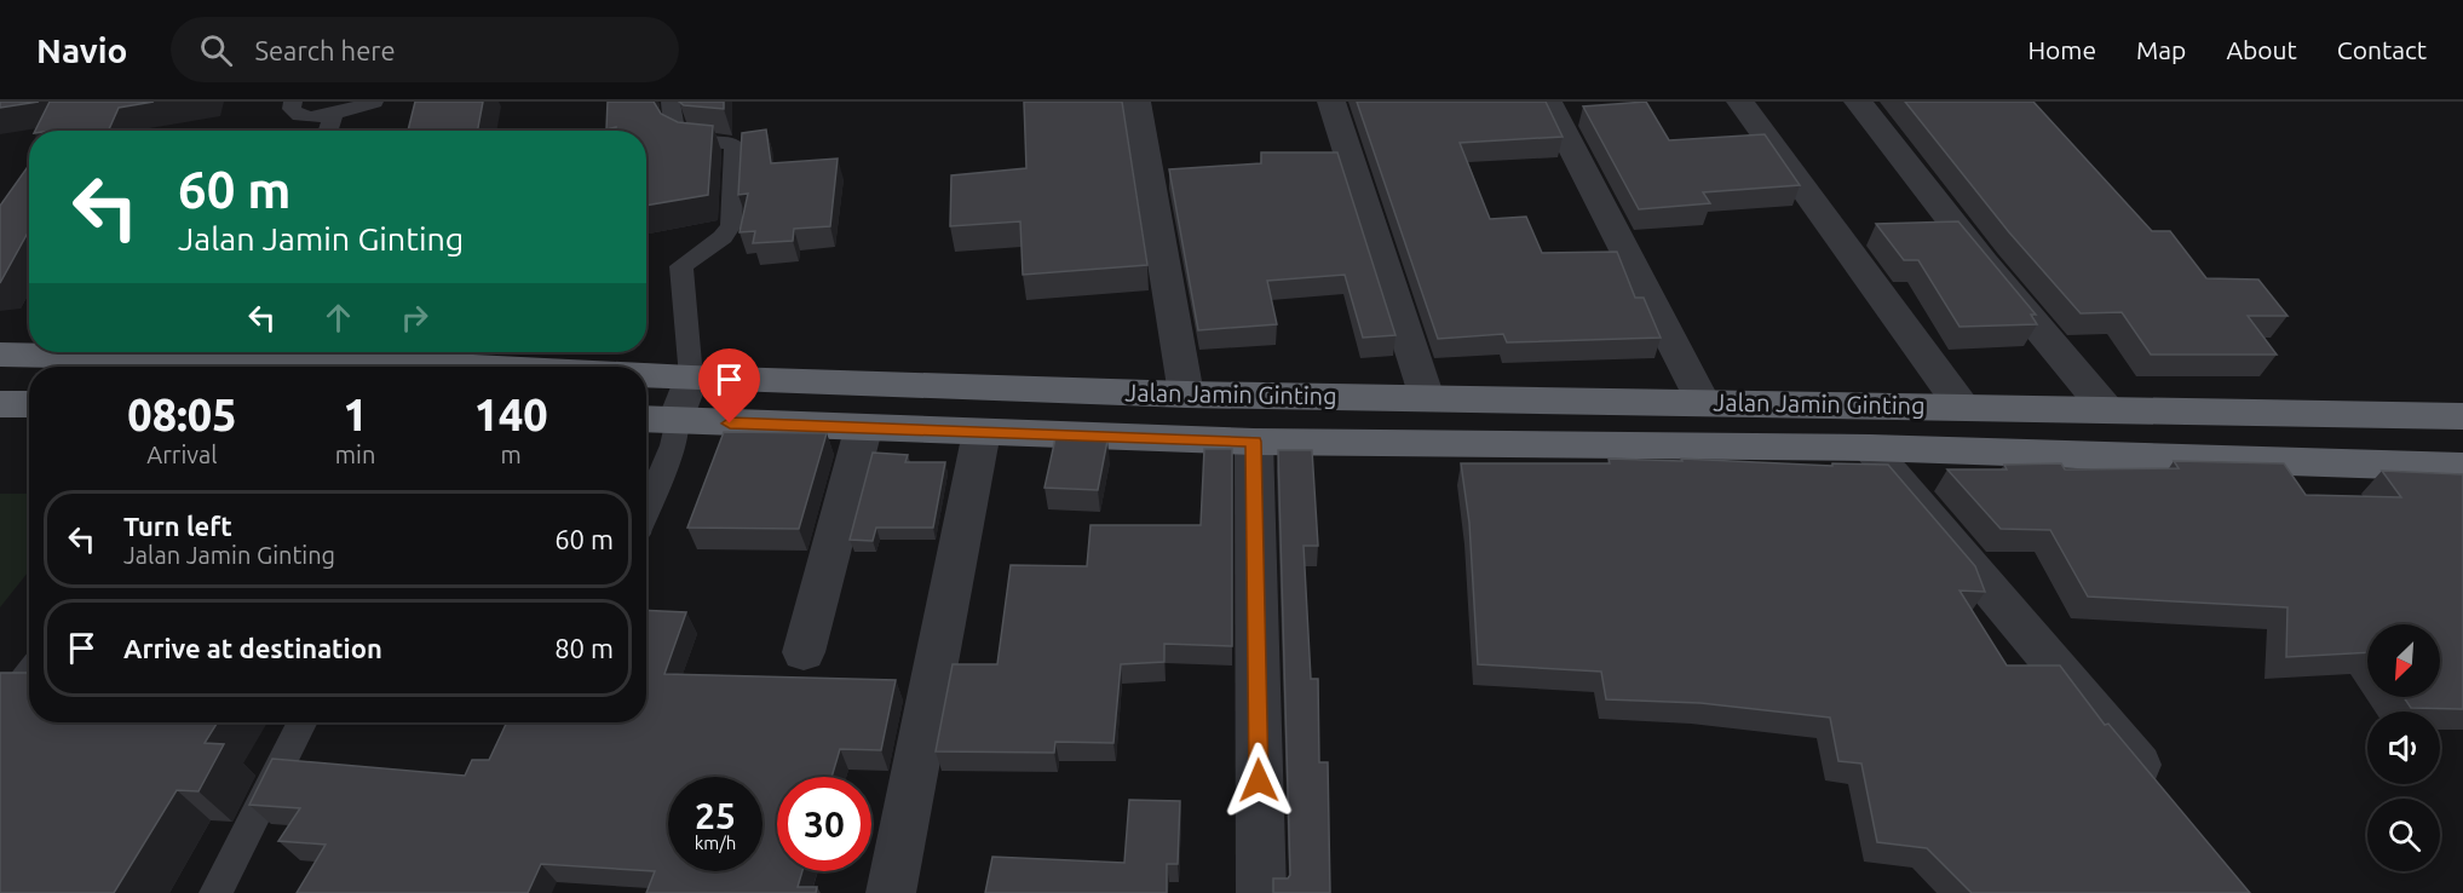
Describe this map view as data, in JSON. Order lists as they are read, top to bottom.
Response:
{
  "streets": {
    "highway": ["Jalan Jamin Ginting"]
  },
  "north": "bottom left",
  "page": {
    "header": "Navio",
    "search": "Search here",
    "nav": [
      "Home",
      "Map",
      "About",
      "Contact"
    ],
    "turn": ["60 m", "Jalan Jamin Ginting"],
    "eta": [
      "08:05",
      "Arrival",
      "1",
      "min",
      "140",
      "m"
    ],
    "list": [
      {
        "name": "Turn left",
        "note": "Jalan Jamin Ginting",
        "value": "60 m"
      },
      {
        "name": "Arrive at destination",
        "value": "80 m"
      }
    ],
    "speed": "25 km/h",
    "limit": "30"
  }
}
